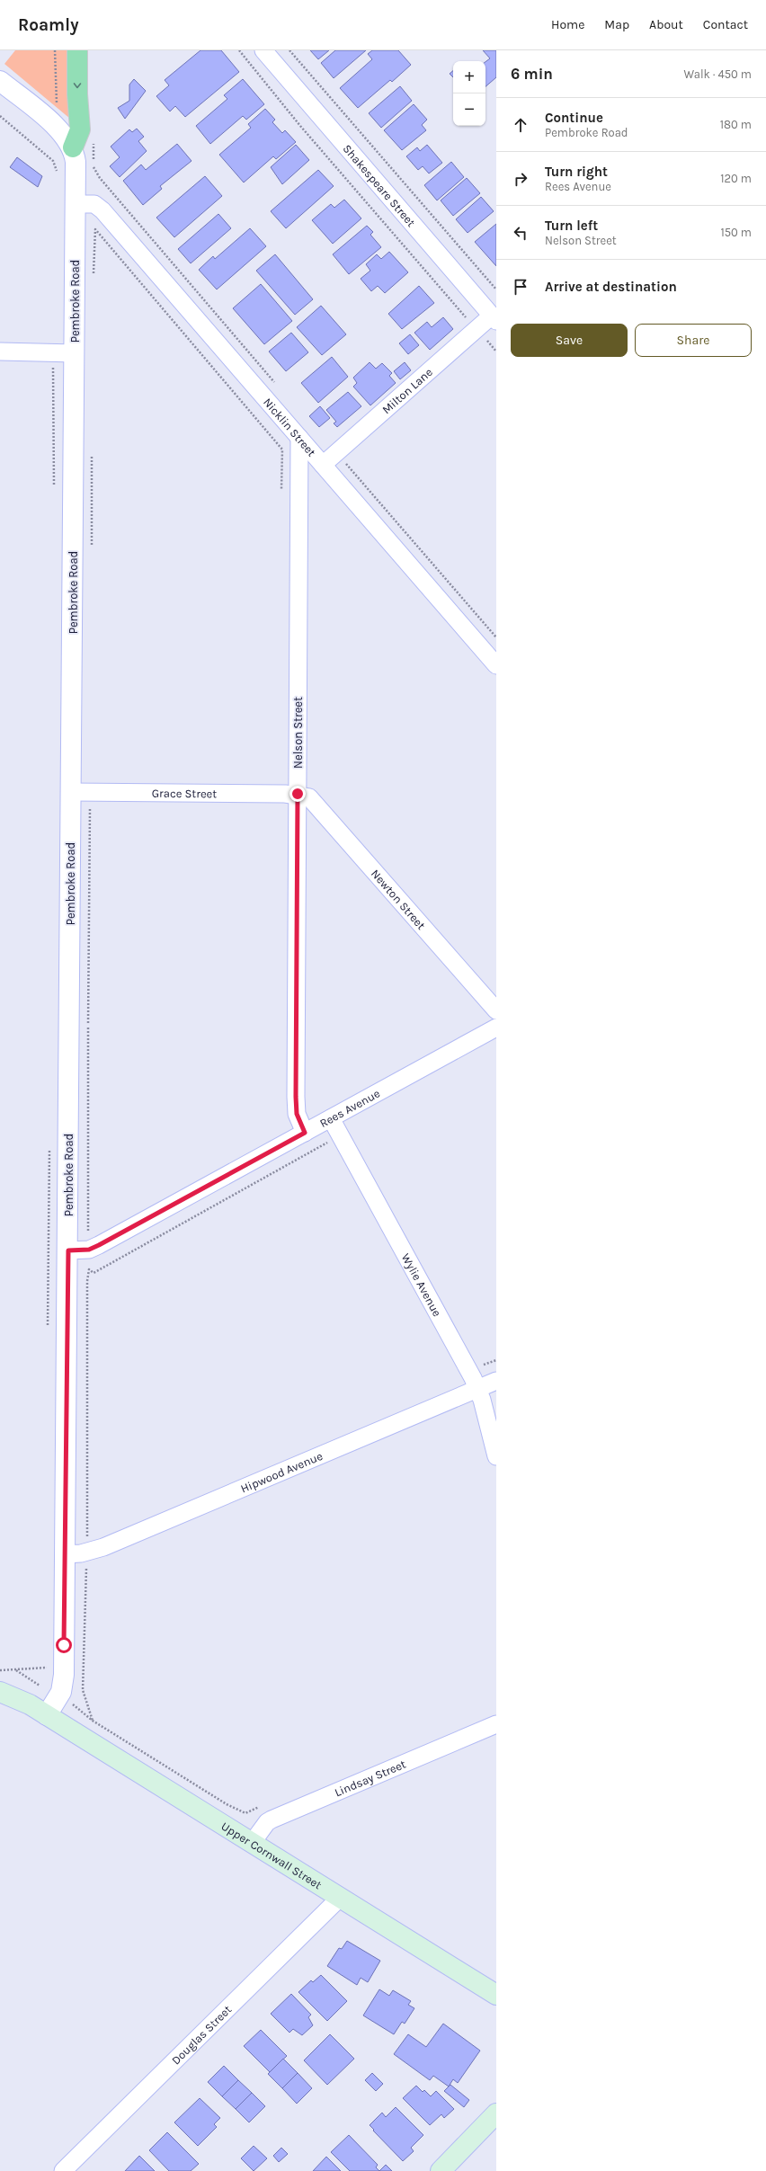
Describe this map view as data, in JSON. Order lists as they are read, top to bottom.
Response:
{
  "streets": {
    "main road": ["Upper Cornwall Street"],
    "street": [
      "Shakespeare Street",
      "Pembroke Road",
      "Milton Lane",
      "Nicklin Street",
      "Nelson Street",
      "Grace Street",
      "Newton Street",
      "Rees Avenue",
      "Wylie Avenue",
      "Hipwood Avenue",
      "Lindsay Street",
      "Douglas Street"
    ]
  },
  "crossings": [
    ["Shakespeare Street", "Milton Lane"],
    ["Pembroke Road", "Nicklin Street"],
    ["Pembroke Road", "Grace Street"],
    ["Pembroke Road", "Rees Avenue"],
    ["Pembroke Road", "Hipwood Avenue"],
    ["Pembroke Road", "Upper Cornwall Street"],
    ["Milton Lane", "Nicklin Street"],
    ["Nicklin Street", "Nelson Street"],
    ["Nelson Street", "Grace Street"],
    ["Nelson Street", "Newton Street"],
    ["Nelson Street", "Rees Avenue"],
    ["Grace Street", "Newton Street"],
    ["Rees Avenue", "Wylie Avenue"],
    ["Wylie Avenue", "Hipwood Avenue"],
    ["Lindsay Street", "Upper Cornwall Street"],
    ["Upper Cornwall Street", "Douglas Street"]
  ],
  "page": {
    "header": "Roamly",
    "nav": [
      "Home",
      "Map",
      "About",
      "Contact"
    ],
    "heading": ["6 min", "Walk · 450 m"],
    "map_buttons": ["+", "−"],
    "list": [
      ["Continue", "Pembroke Road", "180 m"],
      ["Turn right", "Rees Avenue", "120 m"],
      ["Turn left", "Nelson Street", "150 m"],
      "Arrive at destination"
    ],
    "buttons": ["Save", "Share"]
  }
}
